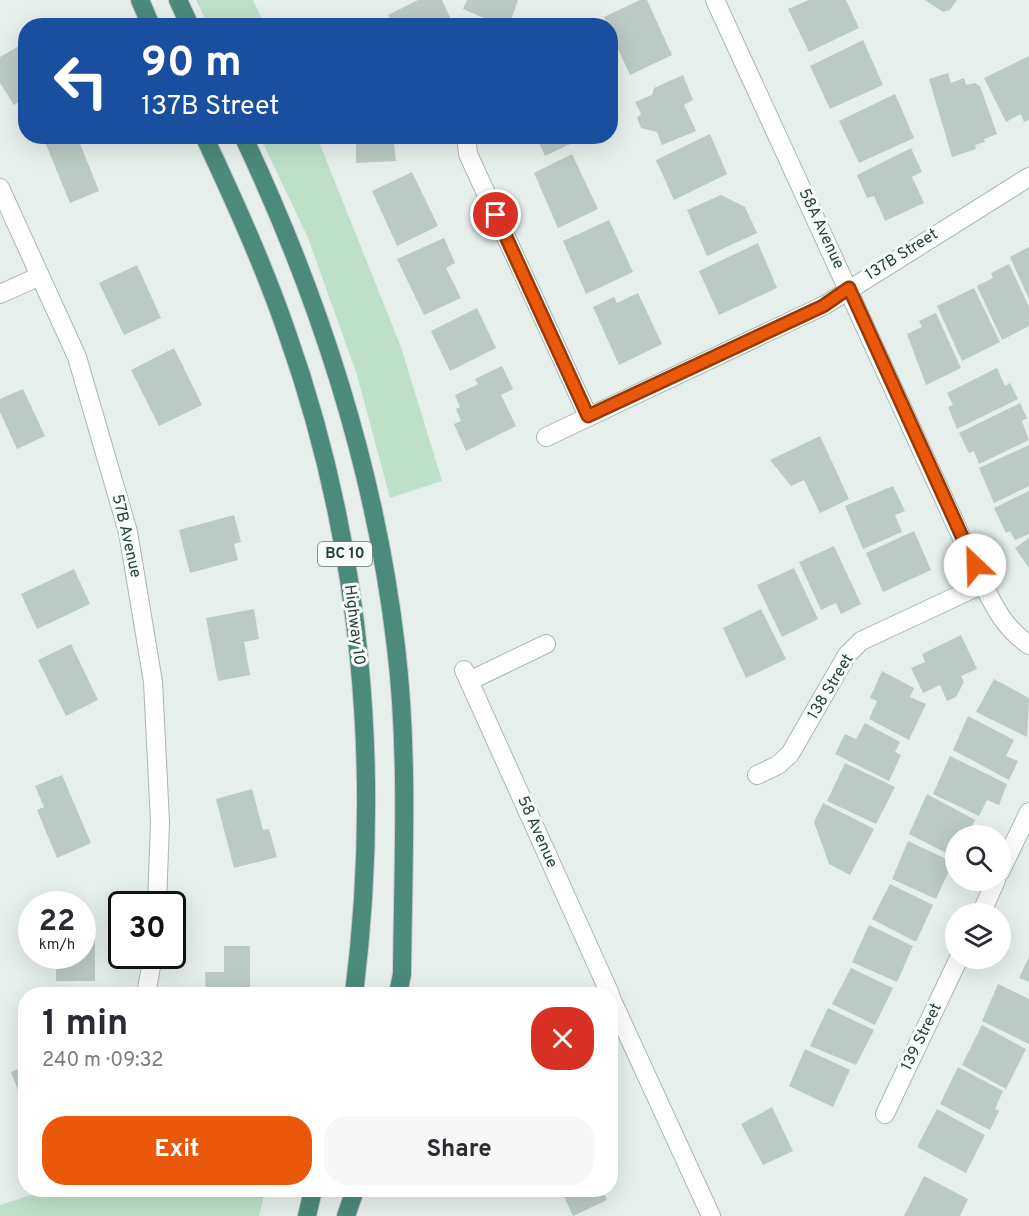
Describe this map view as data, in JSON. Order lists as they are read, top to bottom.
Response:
{
  "streets": {
    "highway": ["BC 10", "Highway 10"],
    "street": [
      "58A Avenue",
      "137B Street",
      "57B Avenue",
      "138 Street",
      "58 Avenue",
      "139 Street"
    ]
  },
  "crossings": [
    ["58A Avenue", "137B Street"],
    ["58A Avenue", "138 Street"]
  ],
  "page": {
    "turn": ["90 m", "137B Street"],
    "speed": "22 km/h",
    "limit": "30",
    "heading": ["1 min", "240 m · 09:32"],
    "buttons": ["Exit", "Share"]
  }
}
